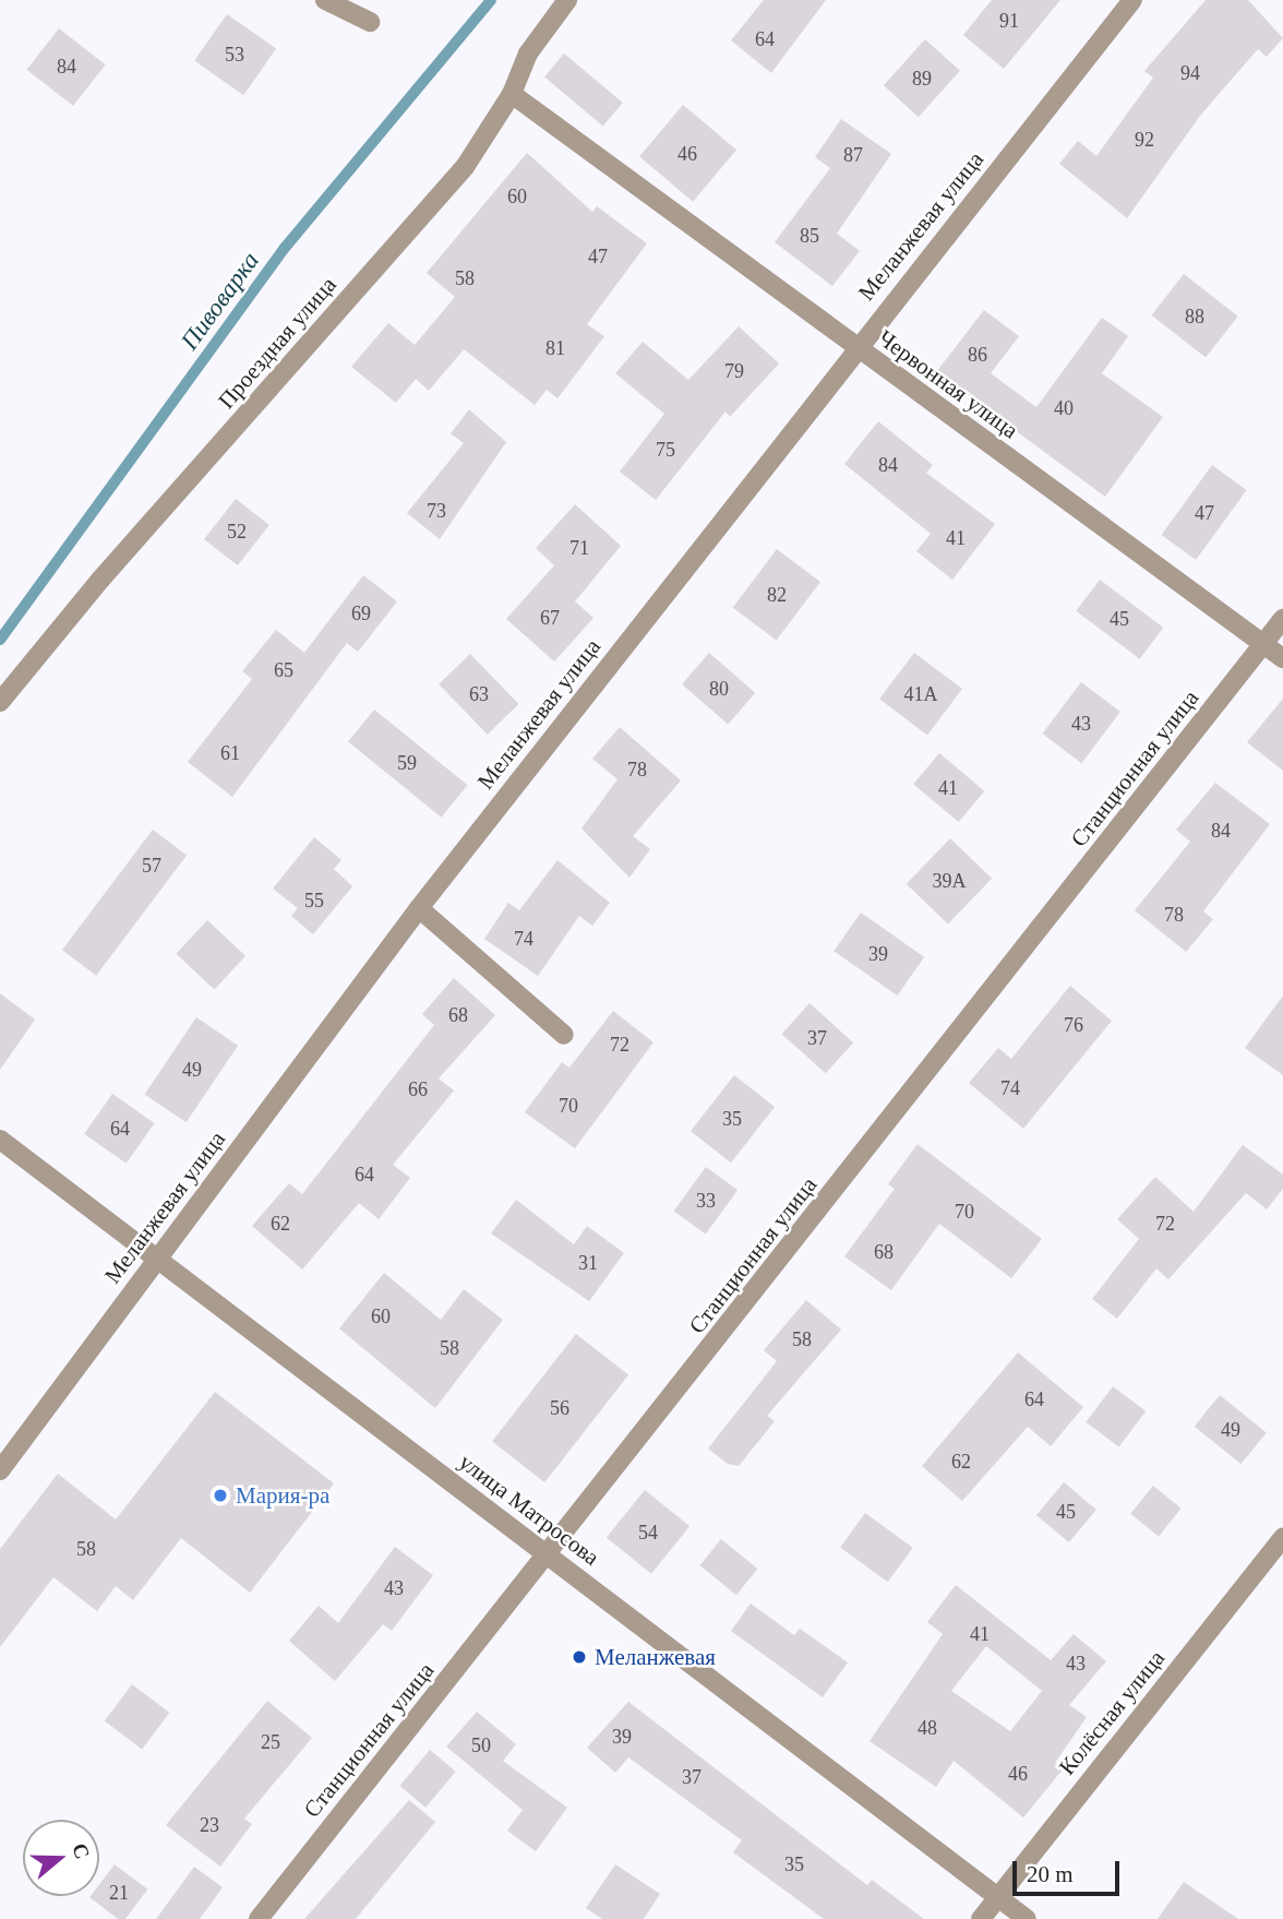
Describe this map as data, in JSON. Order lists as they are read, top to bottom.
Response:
{
  "streets": {
    "street": [
      "Меланжевая улица",
      "Проездная улица",
      "Червонная улица",
      "Станционная улица",
      "улица Матросова",
      "Колёсная улица"
    ]
  },
  "crossings": [
    ["Меланжевая улица", "Червонная улица"],
    ["Меланжевая улица", "улица Матросова"],
    ["Проездная улица", "Червонная улица"],
    ["Червонная улица", "Станционная улица"],
    ["Станционная улица", "улица Матросова"],
    ["улица Матросова", "Колёсная улица"]
  ],
  "water": ["Пивоварка"],
  "places": ["Мария-ра", "Меланжевая"],
  "house_numbers": [
    "91",
    "64",
    "53",
    "84",
    "94",
    "89",
    "92",
    "46",
    "87",
    "60",
    "85",
    "47",
    "58",
    "88",
    "81",
    "86",
    "79",
    "40",
    "75",
    "84",
    "73",
    "47",
    "52",
    "41",
    "71",
    "82",
    "69",
    "67",
    "45",
    "65",
    "80",
    "63",
    "41А",
    "43",
    "61",
    "59",
    "78",
    "41",
    "84",
    "57",
    "39А",
    "55",
    "78",
    "74",
    "39",
    "68",
    "76",
    "37",
    "72",
    "49",
    "74",
    "66",
    "70",
    "35",
    "64",
    "64",
    "33",
    "70",
    "62",
    "72",
    "68",
    "31",
    "60",
    "58",
    "58",
    "64",
    "56",
    "49",
    "62",
    "45",
    "54",
    "58",
    "43",
    "41",
    "43",
    "48",
    "39",
    "25",
    "50",
    "46",
    "37",
    "23",
    "35",
    "21"
  ],
  "scale_bar": "20 m",
  "north": "right"
}
